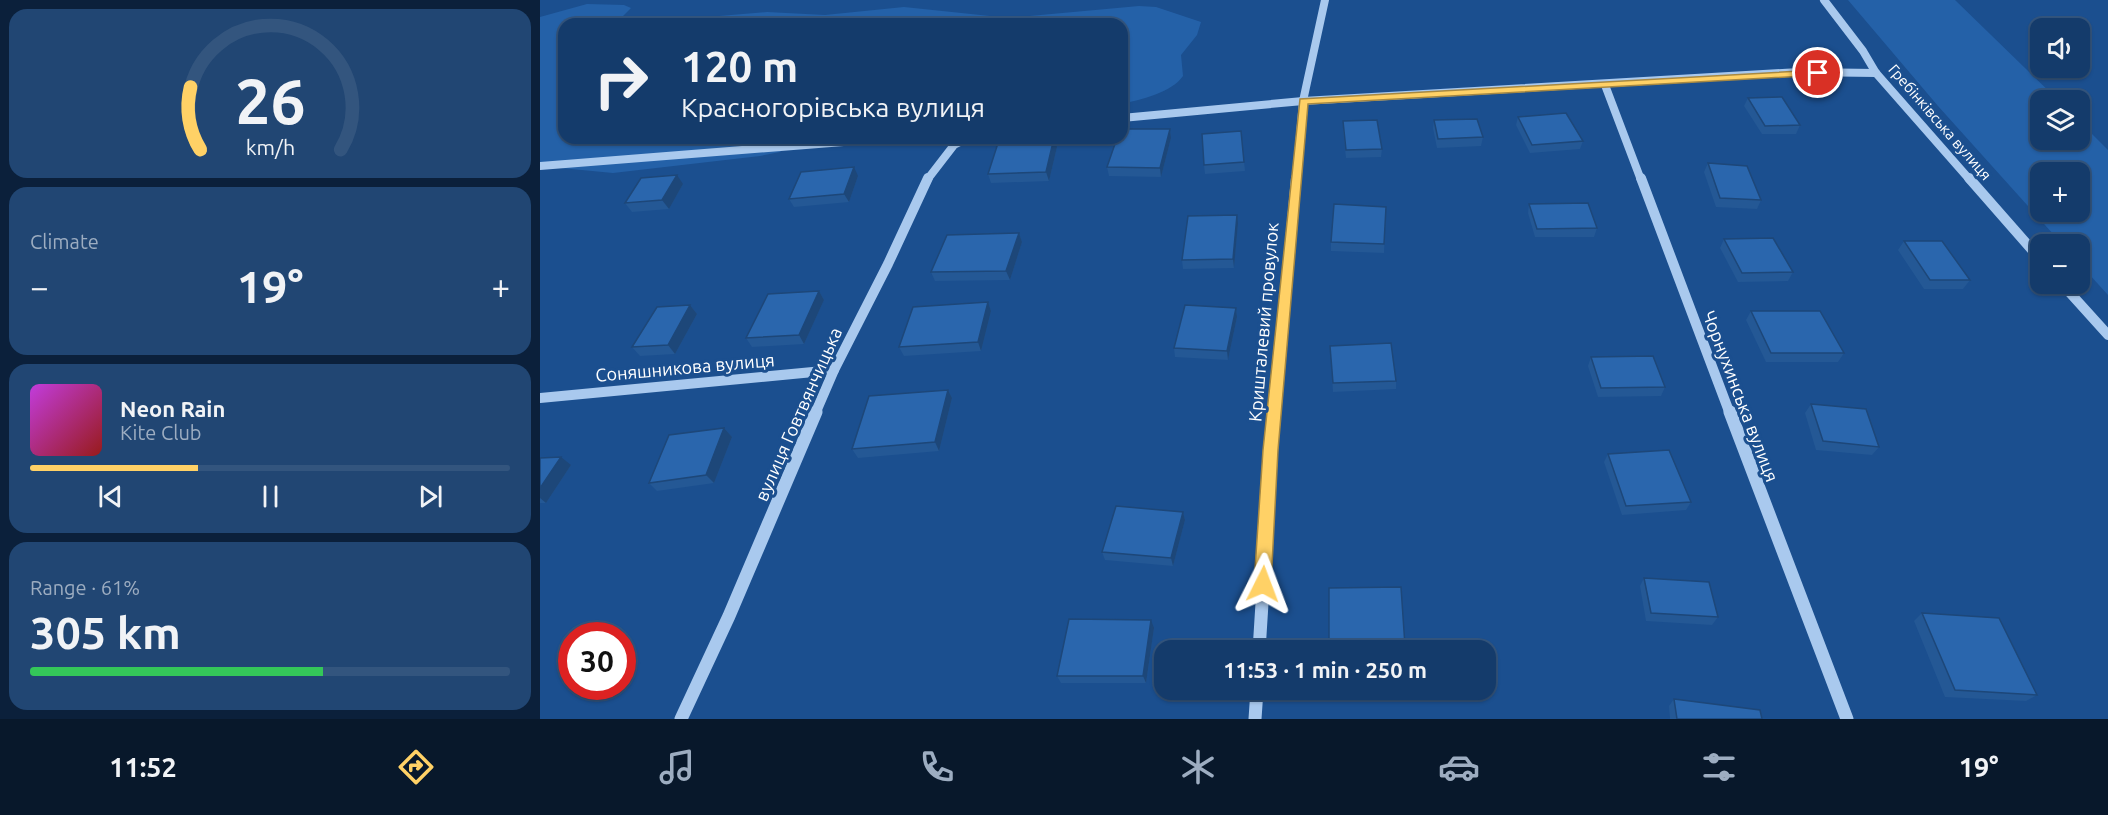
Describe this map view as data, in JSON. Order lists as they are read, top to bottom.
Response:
{
  "streets": {
    "street": [
      "Гребінківська вулиця",
      "Кришталевий провулок",
      "Соняшникова вулиця",
      "Чорнухинська вулиця",
      "вулиця Говтвянчицька"
    ]
  },
  "crossings": [
    ["Соняшникова вулиця", "вулиця Говтвянчицька"]
  ],
  "page": {
    "map_buttons": ["+", "−"],
    "turn": ["120 m", "Красногорівська вулиця"],
    "tile": [
      "Climate",
      ["Range · 61%", "305 km"]
    ],
    "heat": ["−", "19°", "+"],
    "song": ["Neon Rain", "Kite Club"],
    "limit": "30",
    "trip": "11:53 · 1 min · 250 m",
    "tabs": ["11:52", "19°"],
    "gauge": ["26", "km/h"]
  }
}
